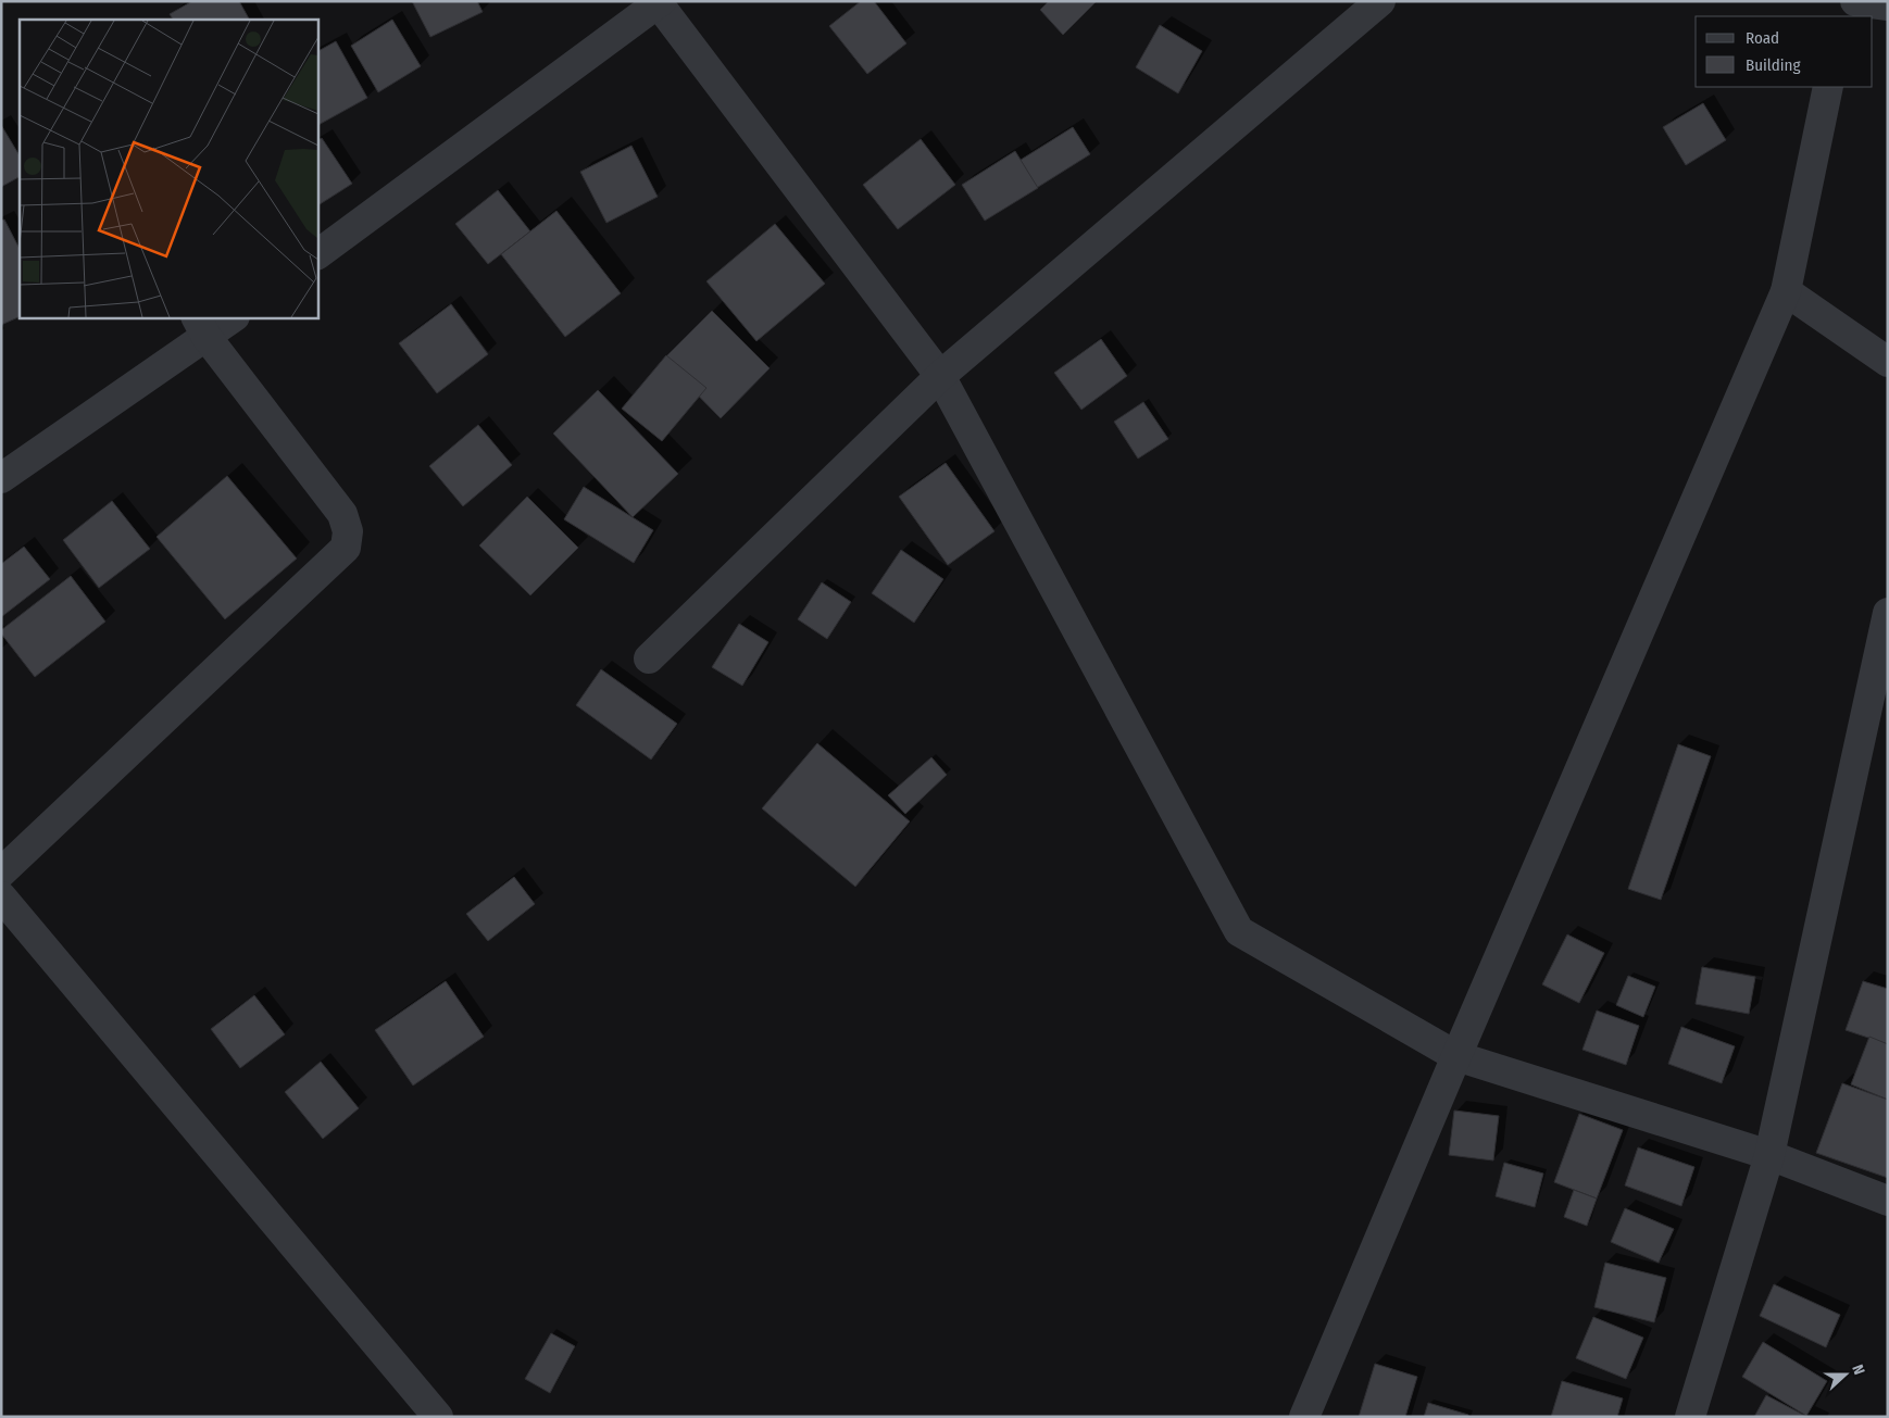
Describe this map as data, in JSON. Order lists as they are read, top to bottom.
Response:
{
  "legend": ["Road", "Building"],
  "north": "right"
}
